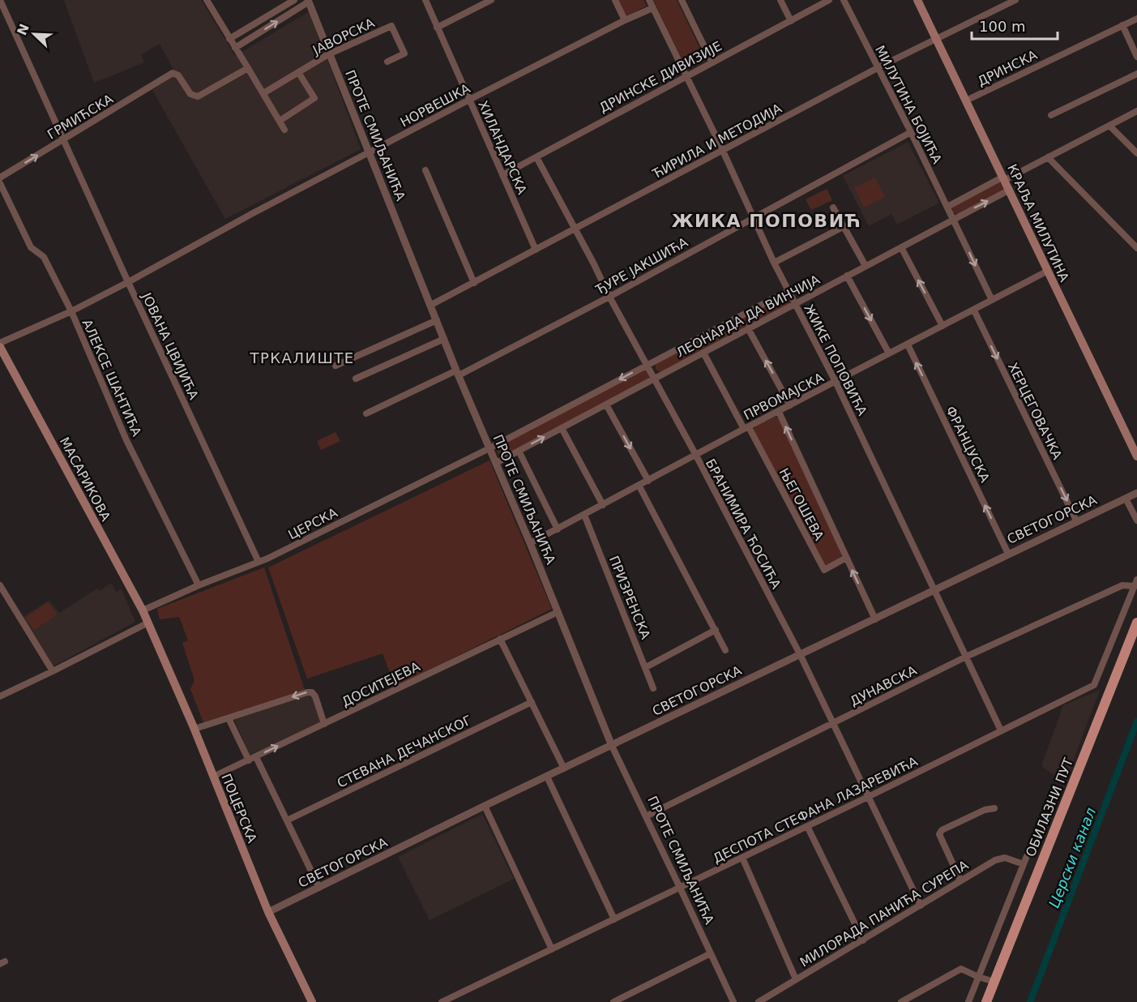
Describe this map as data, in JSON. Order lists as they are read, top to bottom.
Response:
{
  "streets": {
    "main road": [
      "КРАЉА МИЛУТИНА",
      "МАСАРИКОВА",
      "ОБИЛАЗНИ ПУТ",
      "ПОЦЕРСКА"
    ],
    "street": [
      "ЈАВОРСКА",
      "ДРИНСКА",
      "ДРИНСКЕ ДИВИЗИЈЕ",
      "МИЛУТИНА БОЈИЋА",
      "НОРВЕШКА",
      "ГРМИЋСКА",
      "ПРОТЕ СМИЉАНИЋА",
      "ЋИРИЛА И МЕТОДИЈА",
      "ХИЛАНДАРСКА",
      "ЂУРЕ ЈАКШИЋА",
      "ЛЕОНАРДА ДА ВИНЧИЈА",
      "ЈОВАНА ЦВИЈИЋА",
      "ЖИКЕ ПОПОВИЋА",
      "АЛЕКСЕ ШАНТИЋА",
      "ПРВОМАЈСКА",
      "ХЕРЦЕГОВАЧКА",
      "ФРАНЦУСКА",
      "ЊЕГОШЕВА",
      "СВЕТОГОРСКА",
      "ЦЕРСКА",
      "БРАНИМИРА ЋОСИЋА",
      "ПРИЗРЕНСКА",
      "ДОСИТЕЈЕВА",
      "ДУНАВСКА",
      "СТЕВАНА ДЕЧАНСКОГ",
      "ДЕСПОТА СТЕФАНА ЛАЗАРЕВИЋА",
      "МИЛОРАДА ПАНИЋА СУРЕПА"
    ]
  },
  "crossings": [
    ["ЈАВОРСКА", "ПРОТЕ СМИЉАНИЋА"],
    ["ДРИНСКА", "КРАЉА МИЛУТИНА"],
    ["ДРИНСКЕ ДИВИЗИЈЕ", "ХИЛАНДАРСКА"],
    ["ДРИНСКЕ ДИВИЗИЈЕ", "ЖИКЕ ПОПОВИЋА"],
    ["ДРИНСКЕ ДИВИЗИЈЕ", "БРАНИМИРА ЋОСИЋА"],
    ["МИЛУТИНА БОЈИЋА", "ЋИРИЛА И МЕТОДИЈА"],
    ["МИЛУТИНА БОЈИЋА", "ЂУРЕ ЈАКШИЋА"],
    ["МИЛУТИНА БОЈИЋА", "ЛЕОНАРДА ДА ВИНЧИЈА"],
    ["МИЛУТИНА БОЈИЋА", "ПРВОМАЈСКА"],
    ["НОРВЕШКА", "ПРОТЕ СМИЉАНИЋА"],
    ["НОРВЕШКА", "ХИЛАНДАРСКА"],
    ["НОРВЕШКА", "ЈОВАНА ЦВИЈИЋА"],
    ["НОРВЕШКА", "ЖИКЕ ПОПОВИЋА"],
    ["НОРВЕШКА", "АЛЕКСЕ ШАНТИЋА"],
    ["ГРМИЋСКА", "ЈОВАНА ЦВИЈИЋА"],
    ["ПРОТЕ СМИЉАНИЋА", "ЋИРИЛА И МЕТОДИЈА"],
    ["ПРОТЕ СМИЉАНИЋА", "ЂУРЕ ЈАКШИЋА"],
    ["ПРОТЕ СМИЉАНИЋА", "ЛЕОНАРДА ДА ВИНЧИЈА"],
    ["ПРОТЕ СМИЉАНИЋА", "ПРВОМАЈСКА"],
    ["ПРОТЕ СМИЉАНИЋА", "СВЕТОГОРСКА"],
    ["ПРОТЕ СМИЉАНИЋА", "ЦЕРСКА"],
    ["ПРОТЕ СМИЉАНИЋА", "ДОСИТЕЈЕВА"],
    ["ПРОТЕ СМИЉАНИЋА", "ДУНАВСКА"],
    ["ПРОТЕ СМИЉАНИЋА", "ДЕСПОТА СТЕФАНА ЛАЗАРЕВИЋА"],
    ["ЋИРИЛА И МЕТОДИЈА", "ХИЛАНДАРСКА"],
    ["ЋИРИЛА И МЕТОДИЈА", "КРАЉА МИЛУТИНА"],
    ["ЋИРИЛА И МЕТОДИЈА", "ЖИКЕ ПОПОВИЋА"],
    ["ЋИРИЛА И МЕТОДИЈА", "БРАНИМИРА ЋОСИЋА"],
    ["КРАЉА МИЛУТИНА", "ЛЕОНАРДА ДА ВИНЧИЈА"],
    ["КРАЉА МИЛУТИНА", "ПРВОМАЈСКА"],
    ["ЂУРЕ ЈАКШИЋА", "ЖИКЕ ПОПОВИЋА"],
    ["ЂУРЕ ЈАКШИЋА", "БРАНИМИРА ЋОСИЋА"],
    ["ЛЕОНАРДА ДА ВИНЧИЈА", "ЖИКЕ ПОПОВИЋА"],
    ["ЛЕОНАРДА ДА ВИНЧИЈА", "ЦЕРСКА"],
    ["ЛЕОНАРДА ДА ВИНЧИЈА", "БРАНИМИРА ЋОСИЋА"],
    ["ЈОВАНА ЦВИЈИЋА", "ЦЕРСКА"],
    ["ЖИКЕ ПОПОВИЋА", "ПРВОМАЈСКА"],
    ["ЖИКЕ ПОПОВИЋА", "СВЕТОГОРСКА"],
    ["ЖИКЕ ПОПОВИЋА", "ДУНАВСКА"],
    ["ЖИКЕ ПОПОВИЋА", "ДЕСПОТА СТЕФАНА ЛАЗАРЕВИЋА"],
    ["АЛЕКСЕ ШАНТИЋА", "ЦЕРСКА"],
    ["ПРВОМАЈСКА", "ХЕРЦЕГОВАЧКА"],
    ["ПРВОМАЈСКА", "ФРАНЦУСКА"],
    ["ПРВОМАЈСКА", "ЊЕГОШЕВА"],
    ["ПРВОМАЈСКА", "БРАНИМИРА ЋОСИЋА"],
    ["ПРВОМАЈСКА", "ПРИЗРЕНСКА"],
    ["ХЕРЦЕГОВАЧКА", "СВЕТОГОРСКА"],
    ["ФРАНЦУСКА", "СВЕТОГОРСКА"],
    ["МАСАРИКОВА", "ЦЕРСКА"],
    ["МАСАРИКОВА", "ПОЦЕРСКА"],
    ["ЊЕГОШЕВА", "СВЕТОГОРСКА"],
    ["СВЕТОГОРСКА", "БРАНИМИРА ЋОСИЋА"],
    ["СВЕТОГОРСКА", "ПОЦЕРСКА"],
    ["БРАНИМИРА ЋОСИЋА", "ДУНАВСКА"],
    ["БРАНИМИРА ЋОСИЋА", "ДЕСПОТА СТЕФАНА ЛАЗАРЕВИЋА"],
    ["БРАНИМИРА ЋОСИЋА", "МИЛОРАДА ПАНИЋА СУРЕПА"],
    ["ДОСИТЕЈЕВА", "ПОЦЕРСКА"],
    ["ДУНАВСКА", "ДЕСПОТА СТЕФАНА ЛАЗАРЕВИЋА"]
  ],
  "one_way": ["ХЕРЦЕГОВАЧКА", "ФРАНЦУСКА", "ЊЕГОШЕВА"],
  "districts": ["ЖИКА ПОПОВИЋ", "ТРКАЛИШТЕ"],
  "water": ["Церски канал"],
  "scale_bar": "100 m",
  "north": "top left"
}
